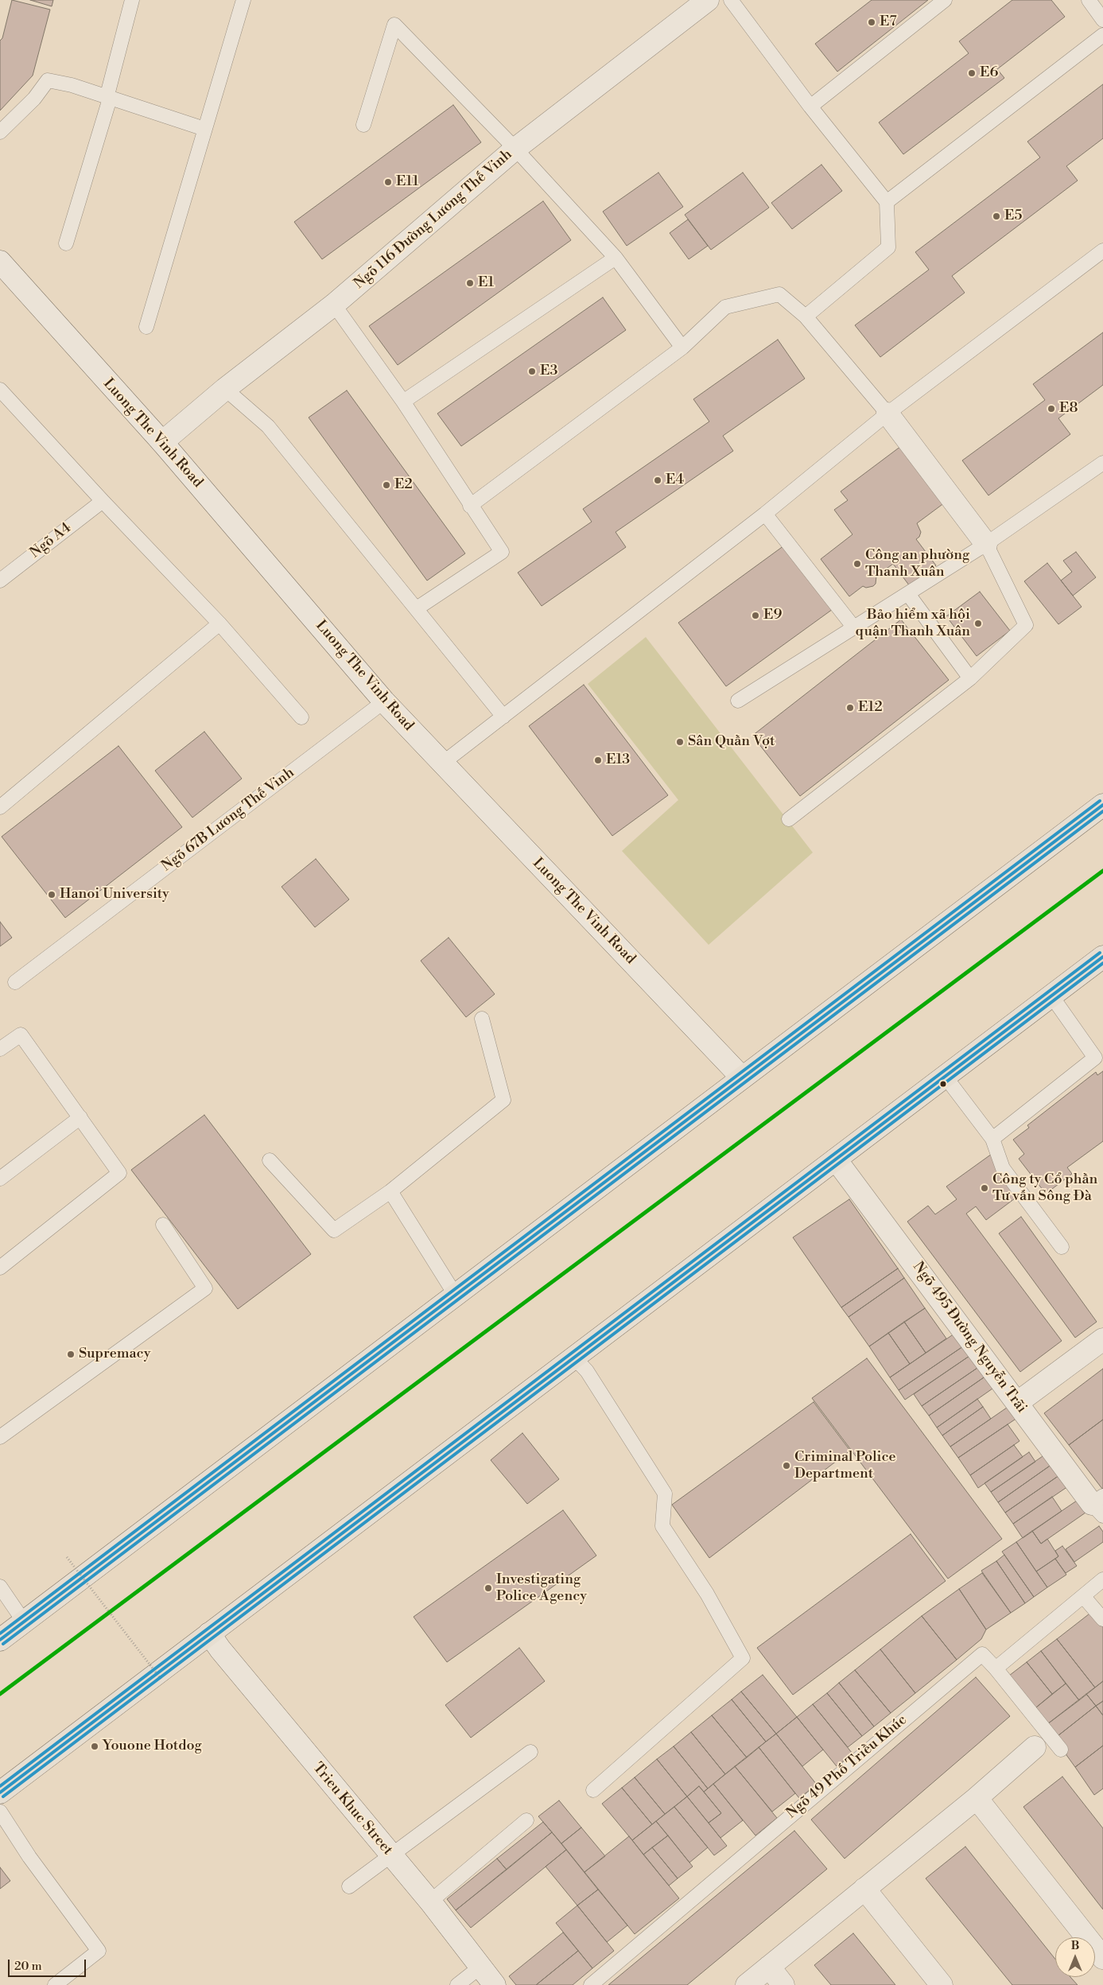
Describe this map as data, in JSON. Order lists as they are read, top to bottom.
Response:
{
  "streets": {
    "street": [
      "Ngõ 116 Đường Lương Thế Vinh",
      "Luong The Vinh Road",
      "Ngõ 495 Đường Nguyễn Trãi",
      "Trieu Khuc Street"
    ],
    "lane": ["Ngõ A4", "Ngõ 67B Lương Thế Vinh", "Ngõ 49 Phố Triều Khúc"]
  },
  "crossings": [
    ["Ngõ 116 Đường Lương Thế Vinh", "Luong The Vinh Road"],
    ["Luong The Vinh Road", "Ngõ 67B Lương Thế Vinh"]
  ],
  "places": [
    "E7",
    "E6",
    "E11",
    "E5",
    "E1",
    "E3",
    "E8",
    "E4",
    "E2",
    "Công an phường Thanh Xuân",
    "E9",
    "Bảo hiểm xã hội quận Thanh Xuân",
    "E12",
    "Sân Quần Vợt",
    "E13",
    "Hanoi University",
    "Công ty Cổ phần Tư vấn Sông Đà",
    "Supremacy",
    "Criminal Police Department",
    "Investigating Police Agency",
    "Youone Hotdog"
  ],
  "scale_bar": "20 m",
  "north": "top"
}
